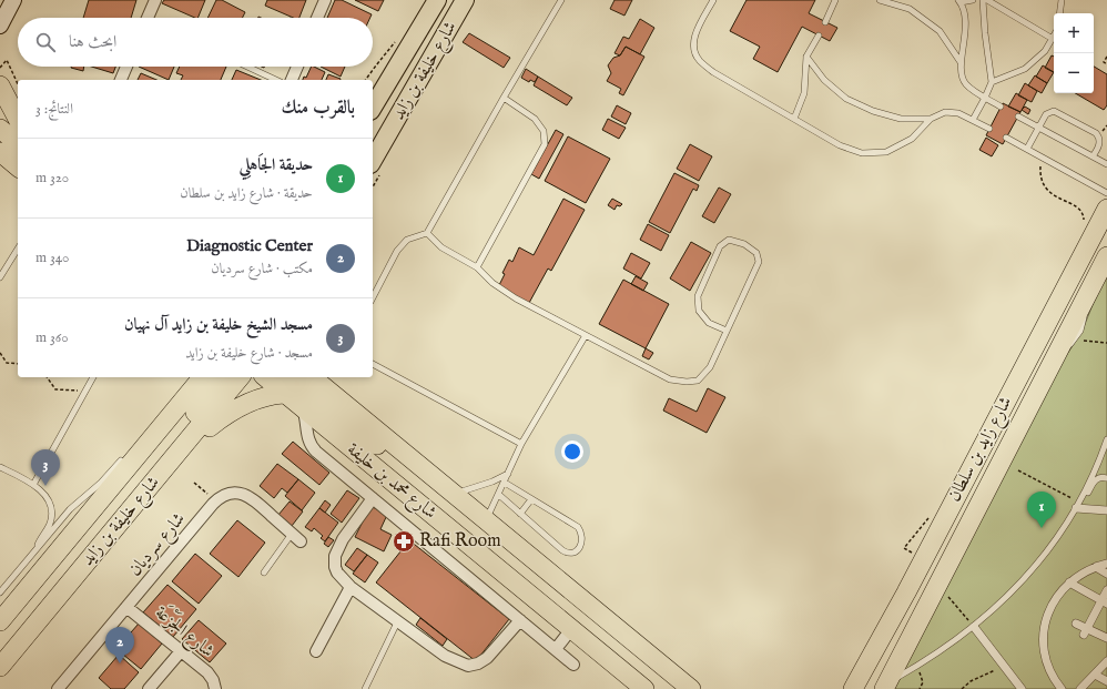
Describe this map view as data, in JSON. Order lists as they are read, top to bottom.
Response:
{
  "streets": {
    "highway": ["شارع خليفة بن زايد", "شارع زايد بن سلطان", "شارع محمد بن خليفة"],
    "street": ["شارع سرديان", "شارع الجَزْعَة"]
  },
  "crossings": [
    ["شارع سرديان", "شارع الجَزْعَة"]
  ],
  "places": {
    "pharmacy": ["Rafi Room"]
  },
  "page": {
    "map_buttons": ["+", "−"],
    "search": "ابحث هنا",
    "heading": ["بالقرب منك", "النتائج: 3"],
    "list": [
      {
        "mark": "1",
        "name": "حديقة الجَاهلِي",
        "note": "حديقة · شارع زايد بن سلطان",
        "value": "320 m"
      },
      {
        "mark": "2",
        "name": "Diagnostic Center",
        "note": "مكتب · شارع سرديان",
        "value": "340 m"
      },
      {
        "mark": "3",
        "name": "مسجد الشيخ خليفة بن زايد آل نهيان",
        "note": "مسجد · شارع خليفة بن زايد",
        "value": "360 m"
      }
    ],
    "pins": ["3", "1", "2"]
  }
}
